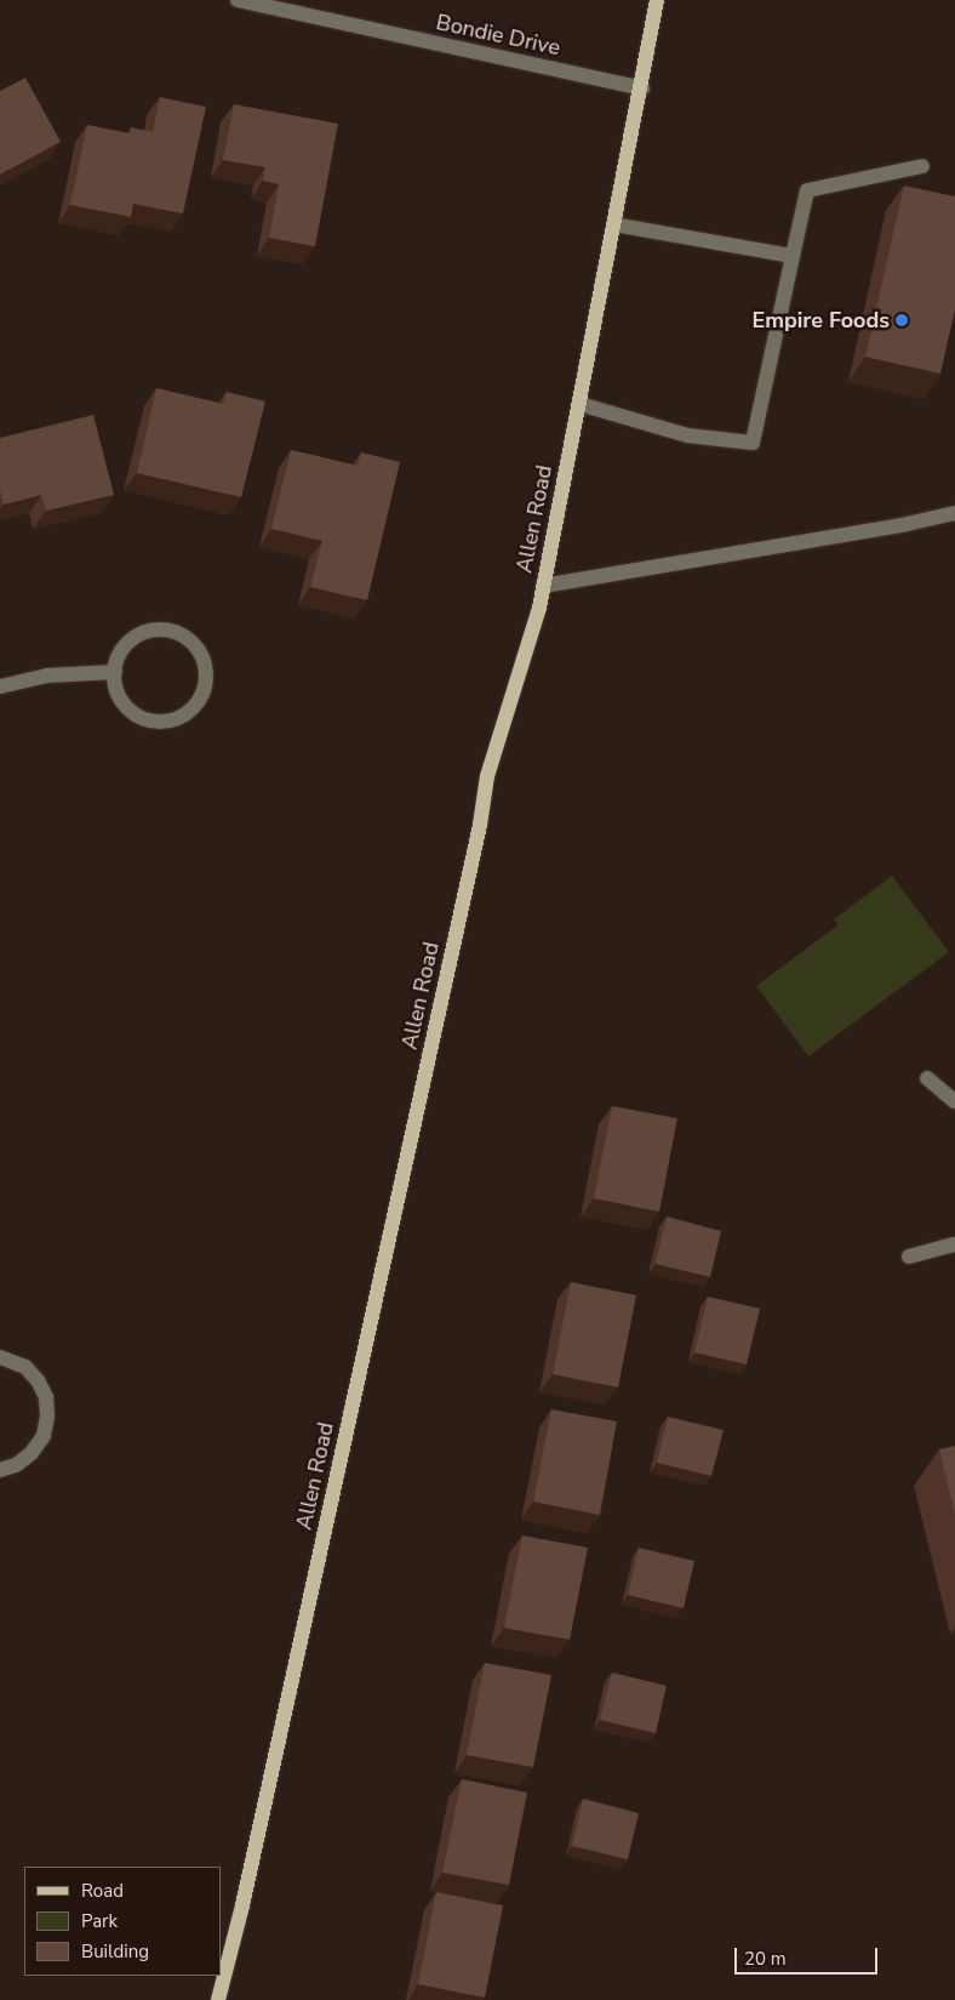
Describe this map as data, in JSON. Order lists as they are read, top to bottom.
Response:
{
  "streets": {
    "main road": ["Allen Road"],
    "street": ["Bondie Drive"]
  },
  "crossings": [
    ["Bondie Drive", "Allen Road"]
  ],
  "places": ["Empire Foods"],
  "legend": ["Road", "Park", "Building"],
  "scale_bar": "20 m"
}
